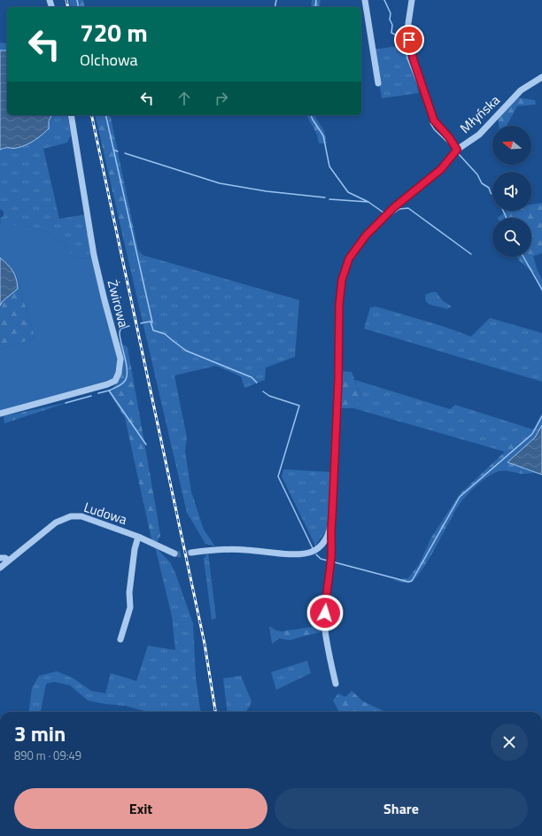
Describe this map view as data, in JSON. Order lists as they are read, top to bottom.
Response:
{
  "streets": {
    "street": ["Młyńska", "Żwirowa", "Ludowa"]
  },
  "north": "left",
  "page": {
    "turn": ["720 m", "Olchowa"],
    "heading": ["3 min", "890 m · 09:49"],
    "buttons": ["Exit", "Share"]
  }
}
